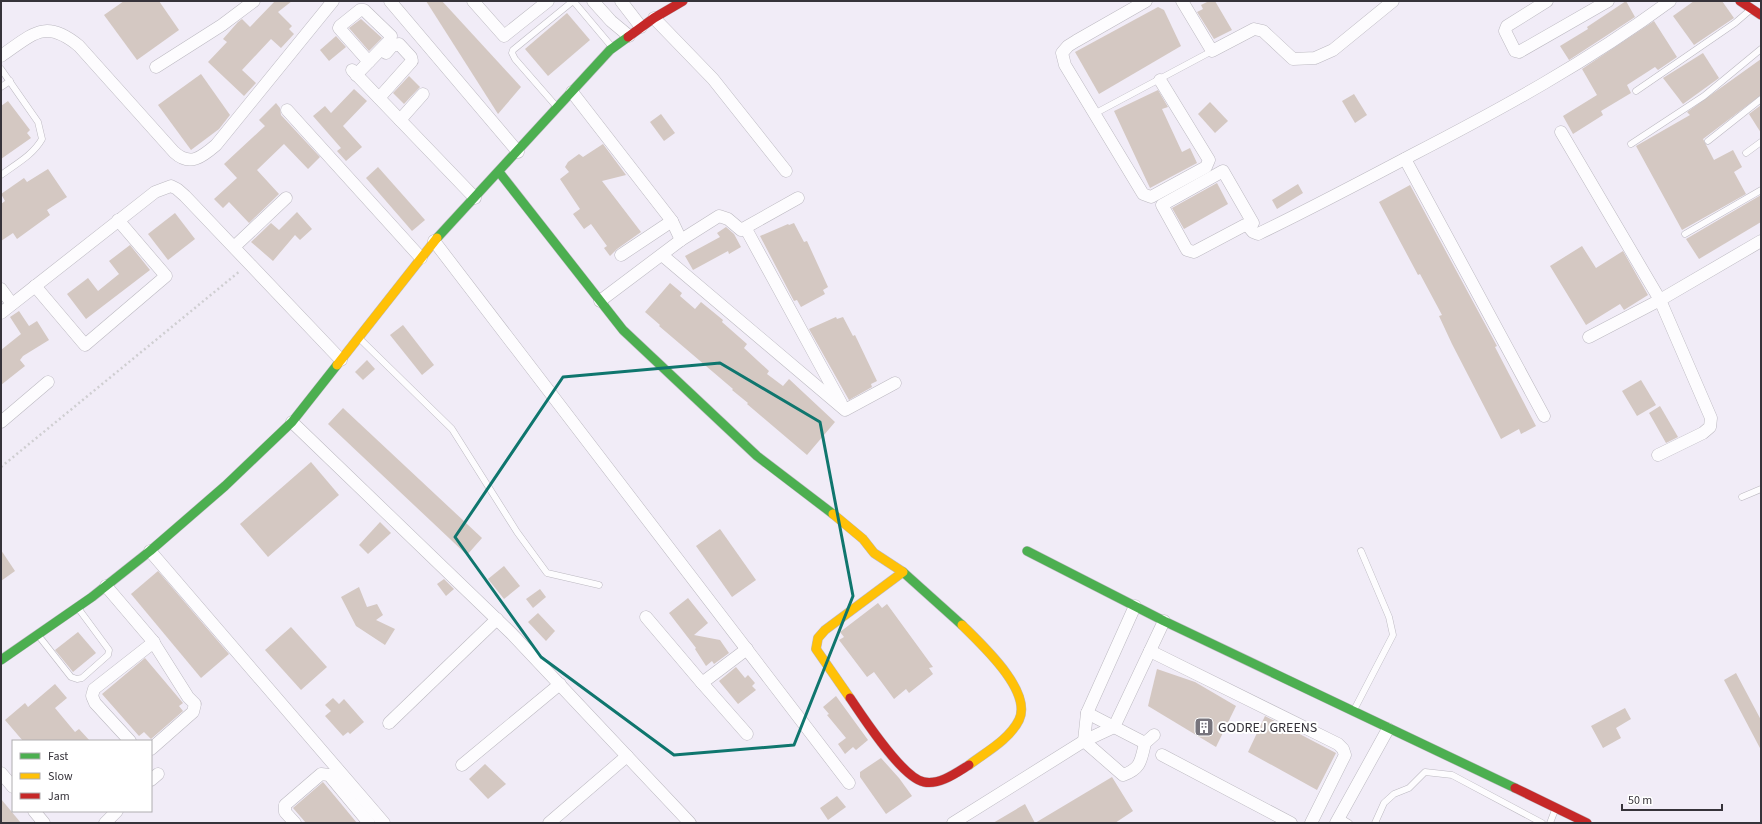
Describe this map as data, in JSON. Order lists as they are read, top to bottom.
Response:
{
  "places": {
    "building": ["GODREJ GREENS"]
  },
  "legend": ["Fast", "Slow", "Jam"],
  "scale_bar": "50 m"
}
